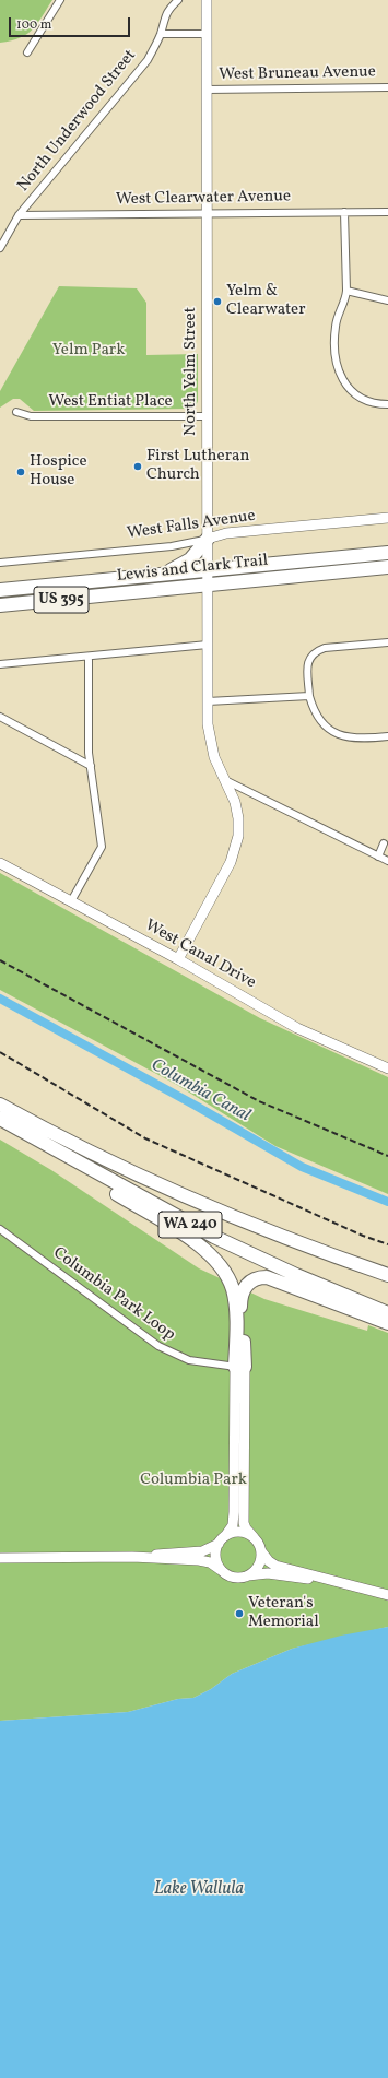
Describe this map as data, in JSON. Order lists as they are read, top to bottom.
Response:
{
  "streets": {
    "highway": ["Lewis and Clark Trail", "US 395", "WA 240"],
    "street": [
      "West Bruneau Avenue",
      "North Underwood Street",
      "West Clearwater Avenue",
      "North Yelm Street",
      "West Entiat Place",
      "West Falls Avenue",
      "West Canal Drive",
      "Columbia Park Loop"
    ]
  },
  "crossings": [
    ["West Bruneau Avenue", "North Yelm Street"],
    ["North Underwood Street", "West Clearwater Avenue"],
    ["West Clearwater Avenue", "North Yelm Street"],
    ["North Yelm Street", "West Entiat Place"],
    ["North Yelm Street", "West Falls Avenue"],
    ["North Yelm Street", "Lewis and Clark Trail"],
    ["North Yelm Street", "West Canal Drive"]
  ],
  "water": ["Columbia Canal", "Lake Wallula"],
  "parks": ["Yelm Park", "Columbia Park"],
  "places": [
    "Yelm & Clearwater",
    "First Lutheran Church",
    "Hospice House",
    "Veteran's Memorial"
  ],
  "scale_bar": "100 m"
}
